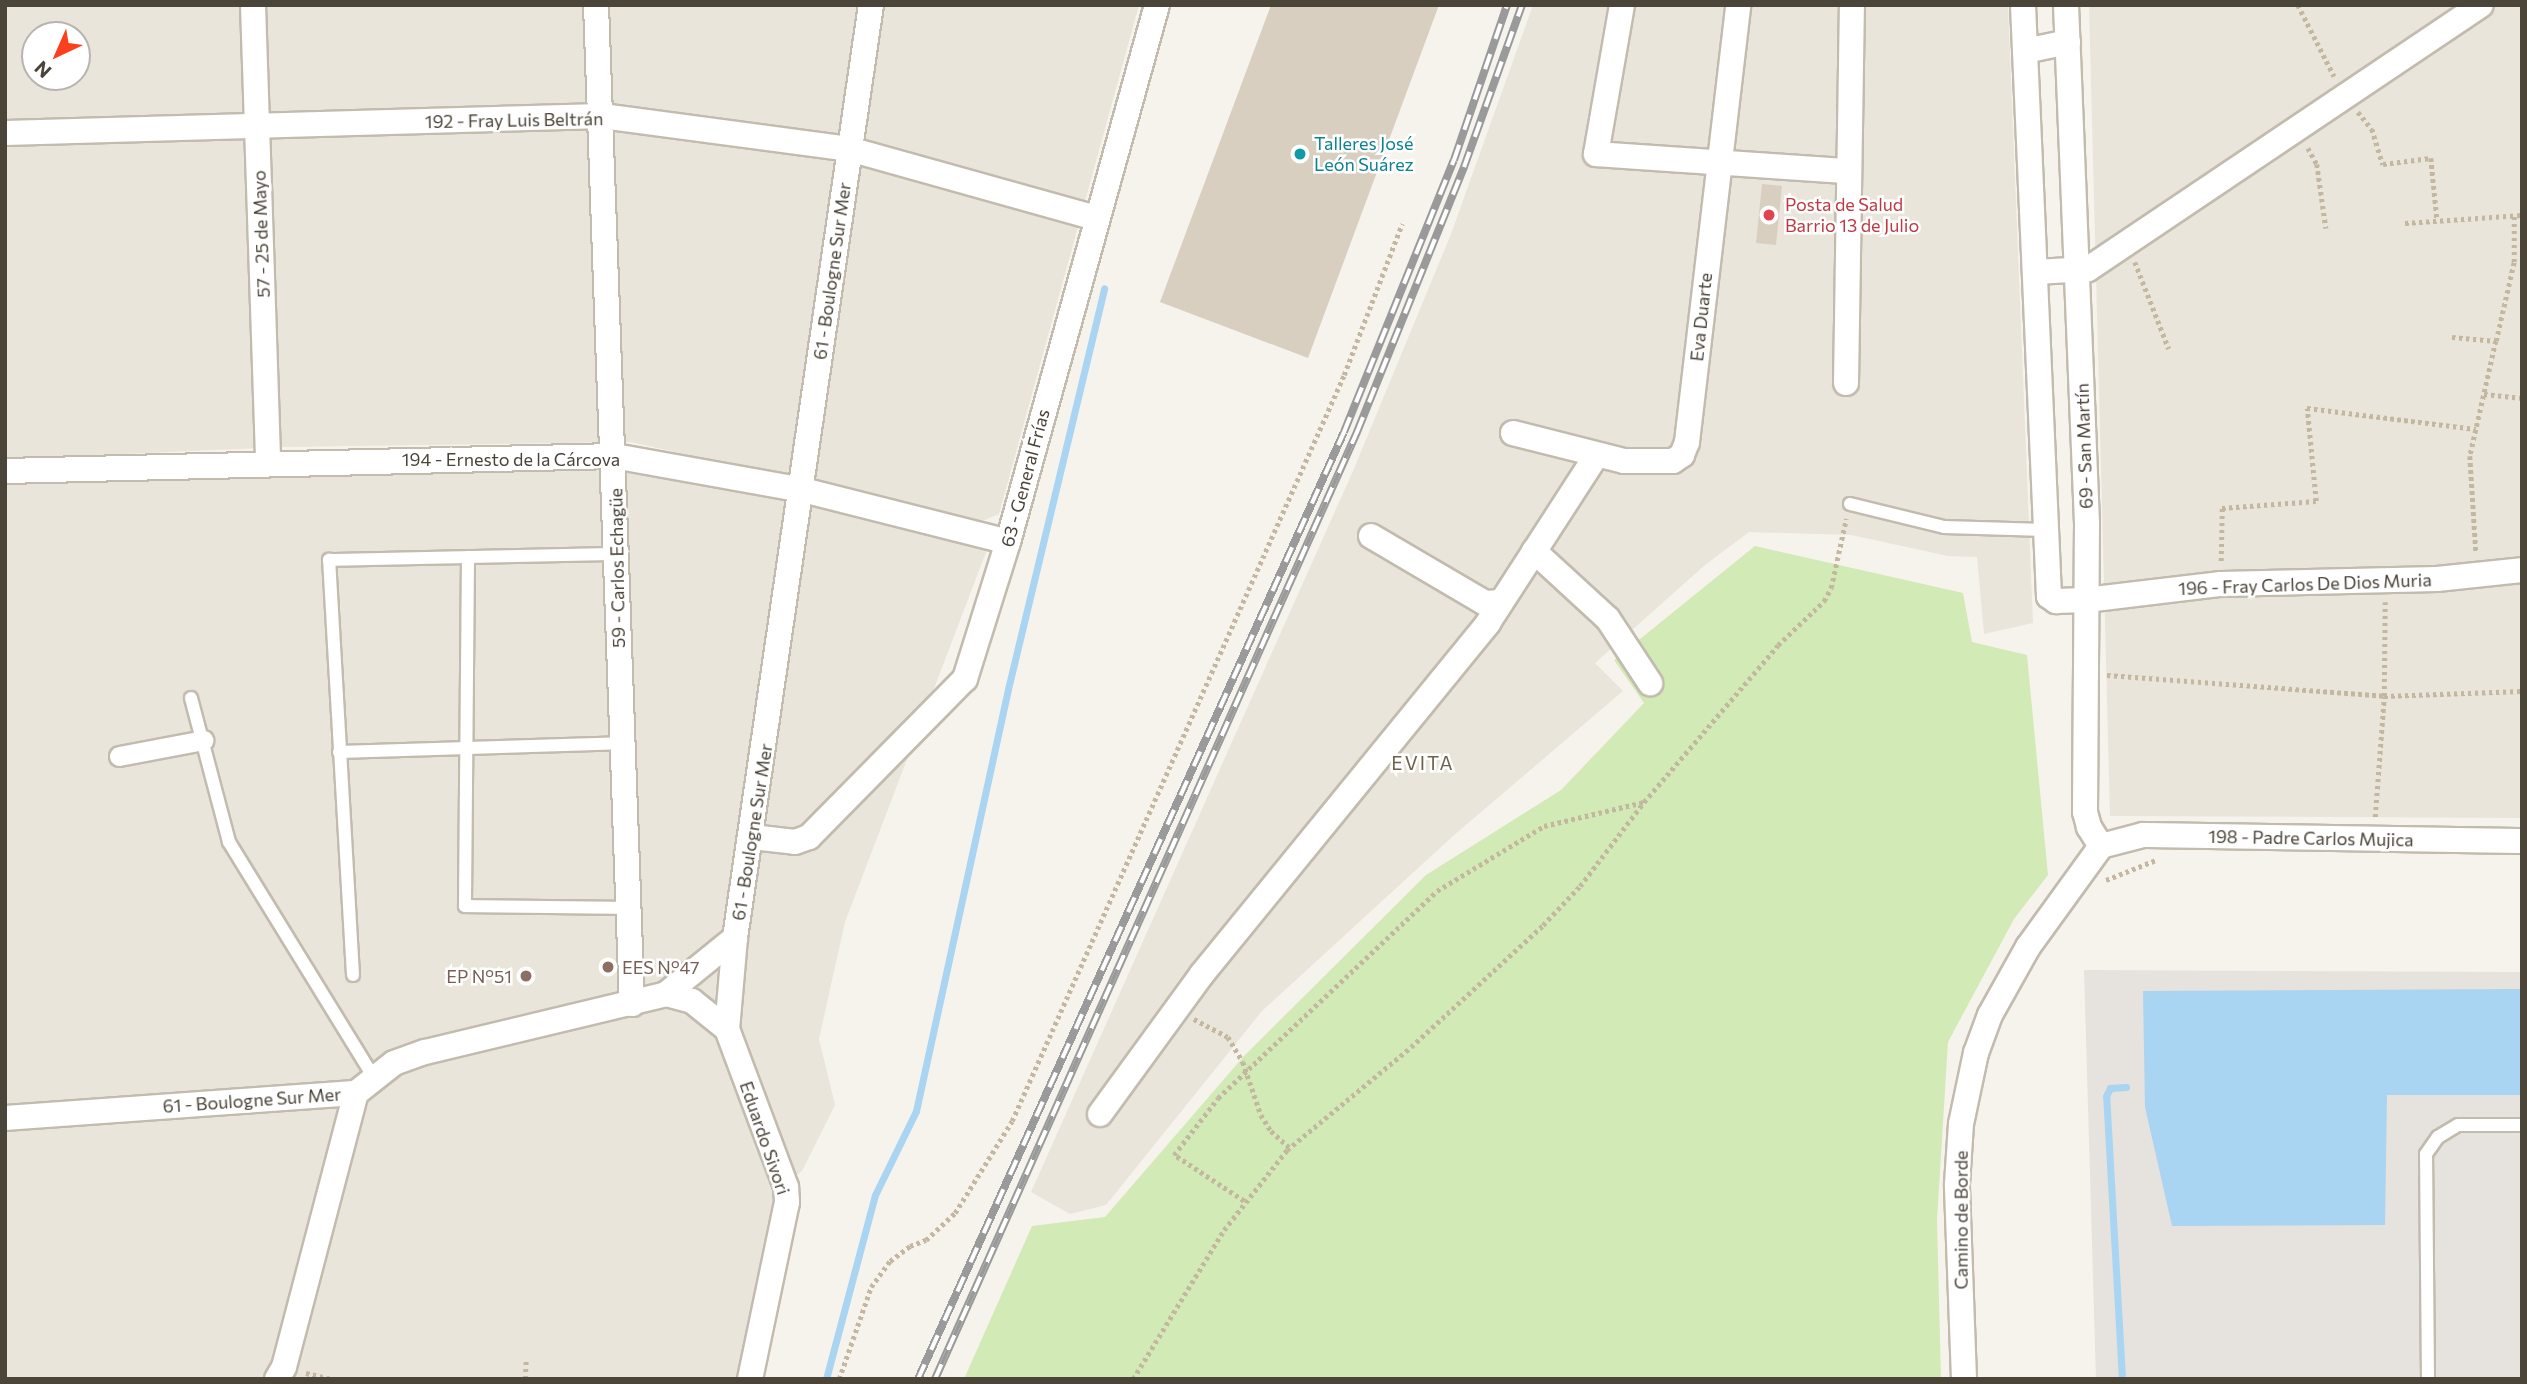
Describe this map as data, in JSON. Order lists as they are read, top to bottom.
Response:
{
  "streets": {
    "street": [
      "192 - Fray Luis Beltrán",
      "57 - 25 de Mayo",
      "61 - Boulogne Sur Mer",
      "Eva Duarte",
      "69 - San Martín",
      "194 - Ernesto de la Cárcova",
      "63 - General Frías",
      "59 - Carlos Echagüe",
      "196 - Fray Carlos De Dios Muria",
      "198 - Padre Carlos Mujica",
      "Eduardo Sivori",
      "Camino de Borde"
    ]
  },
  "crossings": [
    ["192 - Fray Luis Beltrán", "57 - 25 de Mayo"],
    ["192 - Fray Luis Beltrán", "61 - Boulogne Sur Mer"],
    ["192 - Fray Luis Beltrán", "63 - General Frías"],
    ["192 - Fray Luis Beltrán", "59 - Carlos Echagüe"],
    ["57 - 25 de Mayo", "194 - Ernesto de la Cárcova"],
    ["61 - Boulogne Sur Mer", "194 - Ernesto de la Cárcova"],
    ["61 - Boulogne Sur Mer", "63 - General Frías"],
    ["61 - Boulogne Sur Mer", "59 - Carlos Echagüe"],
    ["61 - Boulogne Sur Mer", "Eduardo Sivori"],
    ["69 - San Martín", "196 - Fray Carlos De Dios Muria"],
    ["69 - San Martín", "198 - Padre Carlos Mujica"],
    ["69 - San Martín", "Camino de Borde"],
    ["194 - Ernesto de la Cárcova", "63 - General Frías"],
    ["194 - Ernesto de la Cárcova", "59 - Carlos Echagüe"],
    ["198 - Padre Carlos Mujica", "Camino de Borde"]
  ],
  "districts": ["EVITA"],
  "places": [
    "Talleres José León Suárez",
    "Posta de Salud Barrio 13 de Julio",
    "EES N°47",
    "EP N°51"
  ],
  "north": "bottom left"
}
